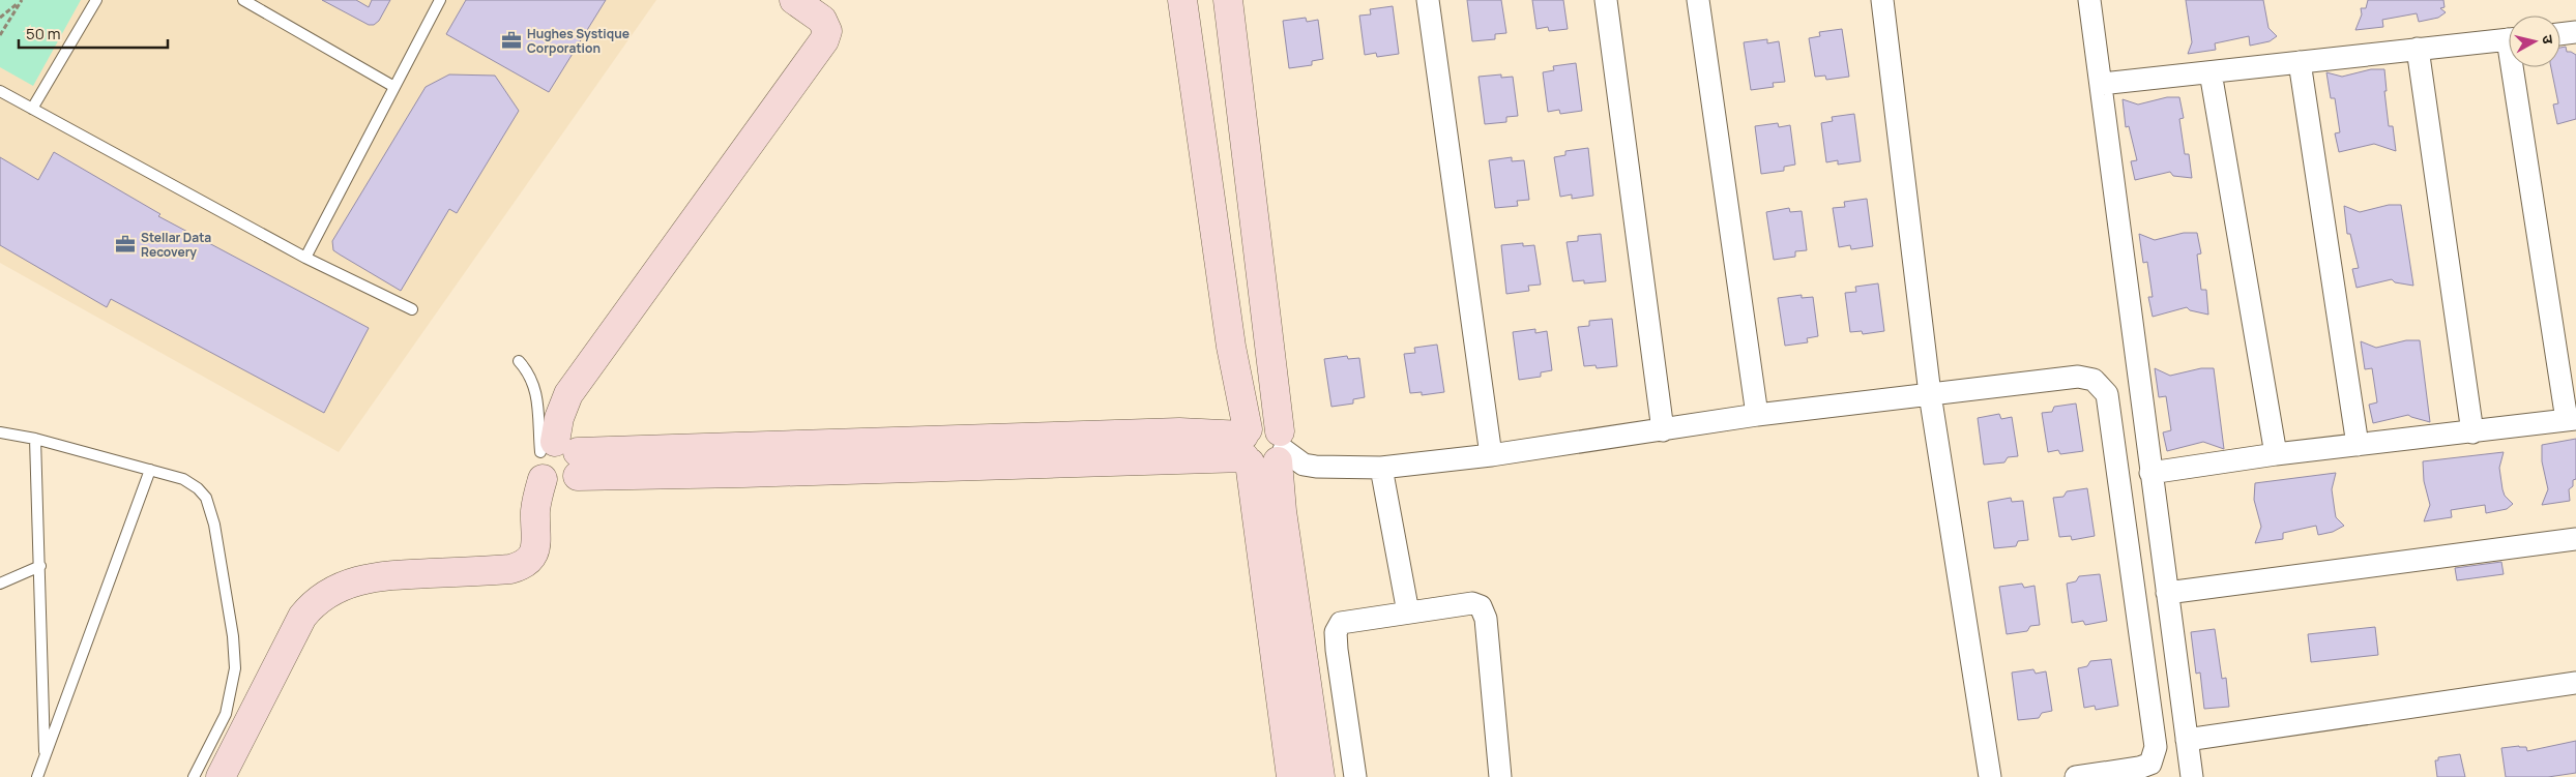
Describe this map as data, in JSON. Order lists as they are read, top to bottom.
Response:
{
  "places": {
    "office": ["Hughes Systique Corporation", "Stellar Data Recovery"]
  },
  "scale_bar": "50 m",
  "north": "right"
}
